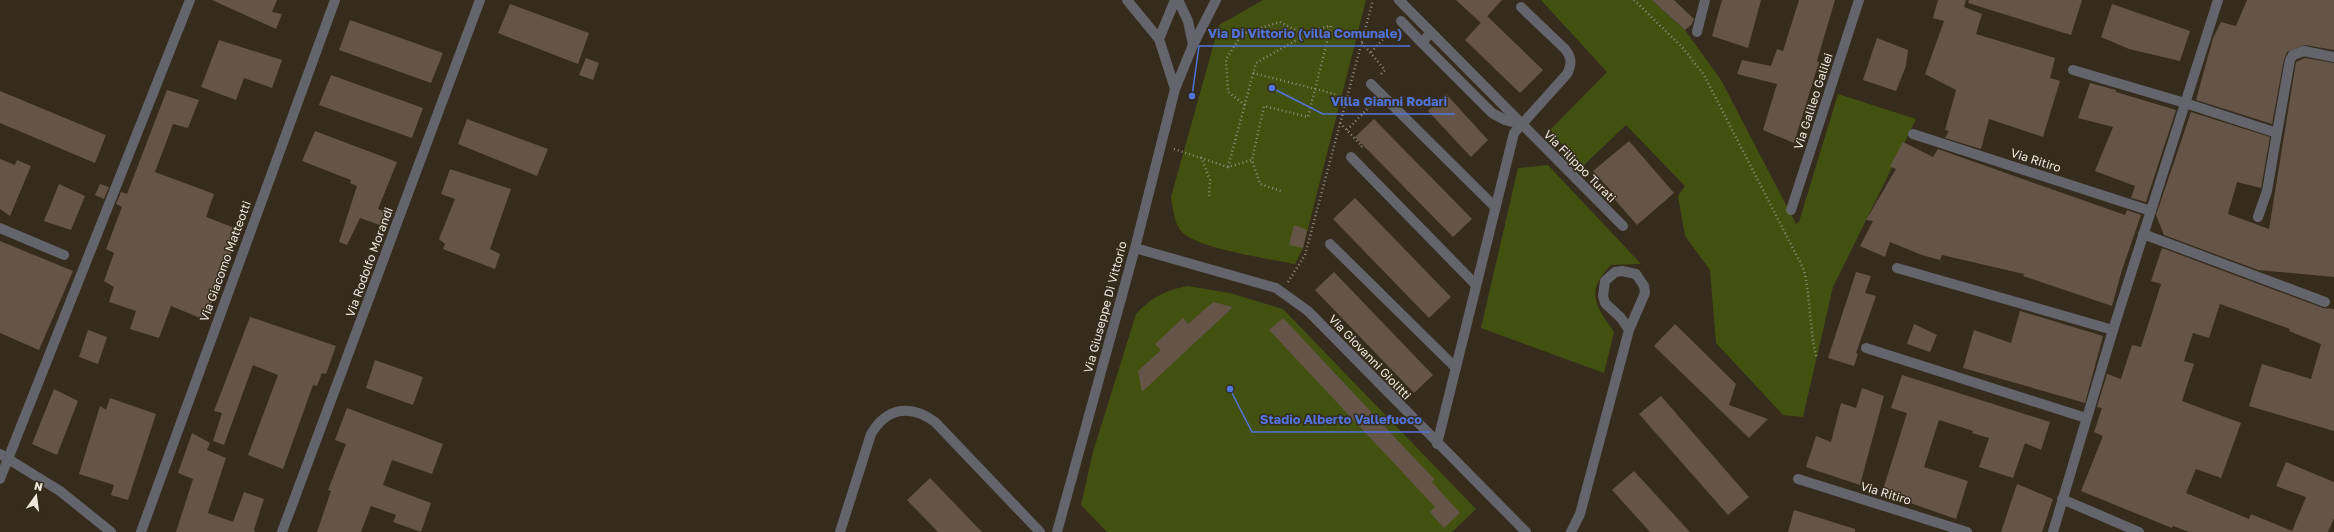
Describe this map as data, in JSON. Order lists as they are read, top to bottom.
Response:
{
  "streets": {
    "street": [
      "Via Galileo Galilei",
      "Via Ritiro",
      "Via Filippo Turati",
      "Via Giacomo Matteotti",
      "Via Rodolfo Morandi",
      "Via Giuseppe Di Vittorio",
      "Via Giovanni Giolitti"
    ]
  },
  "crossings": [
    ["Via Giuseppe Di Vittorio", "Via Giovanni Giolitti"]
  ],
  "places": ["Villa Gianni Rodari", "Via Di Vittorio (villa Comunale)", "Stadio Alberto Vallefuoco"],
  "north": "top"
}
